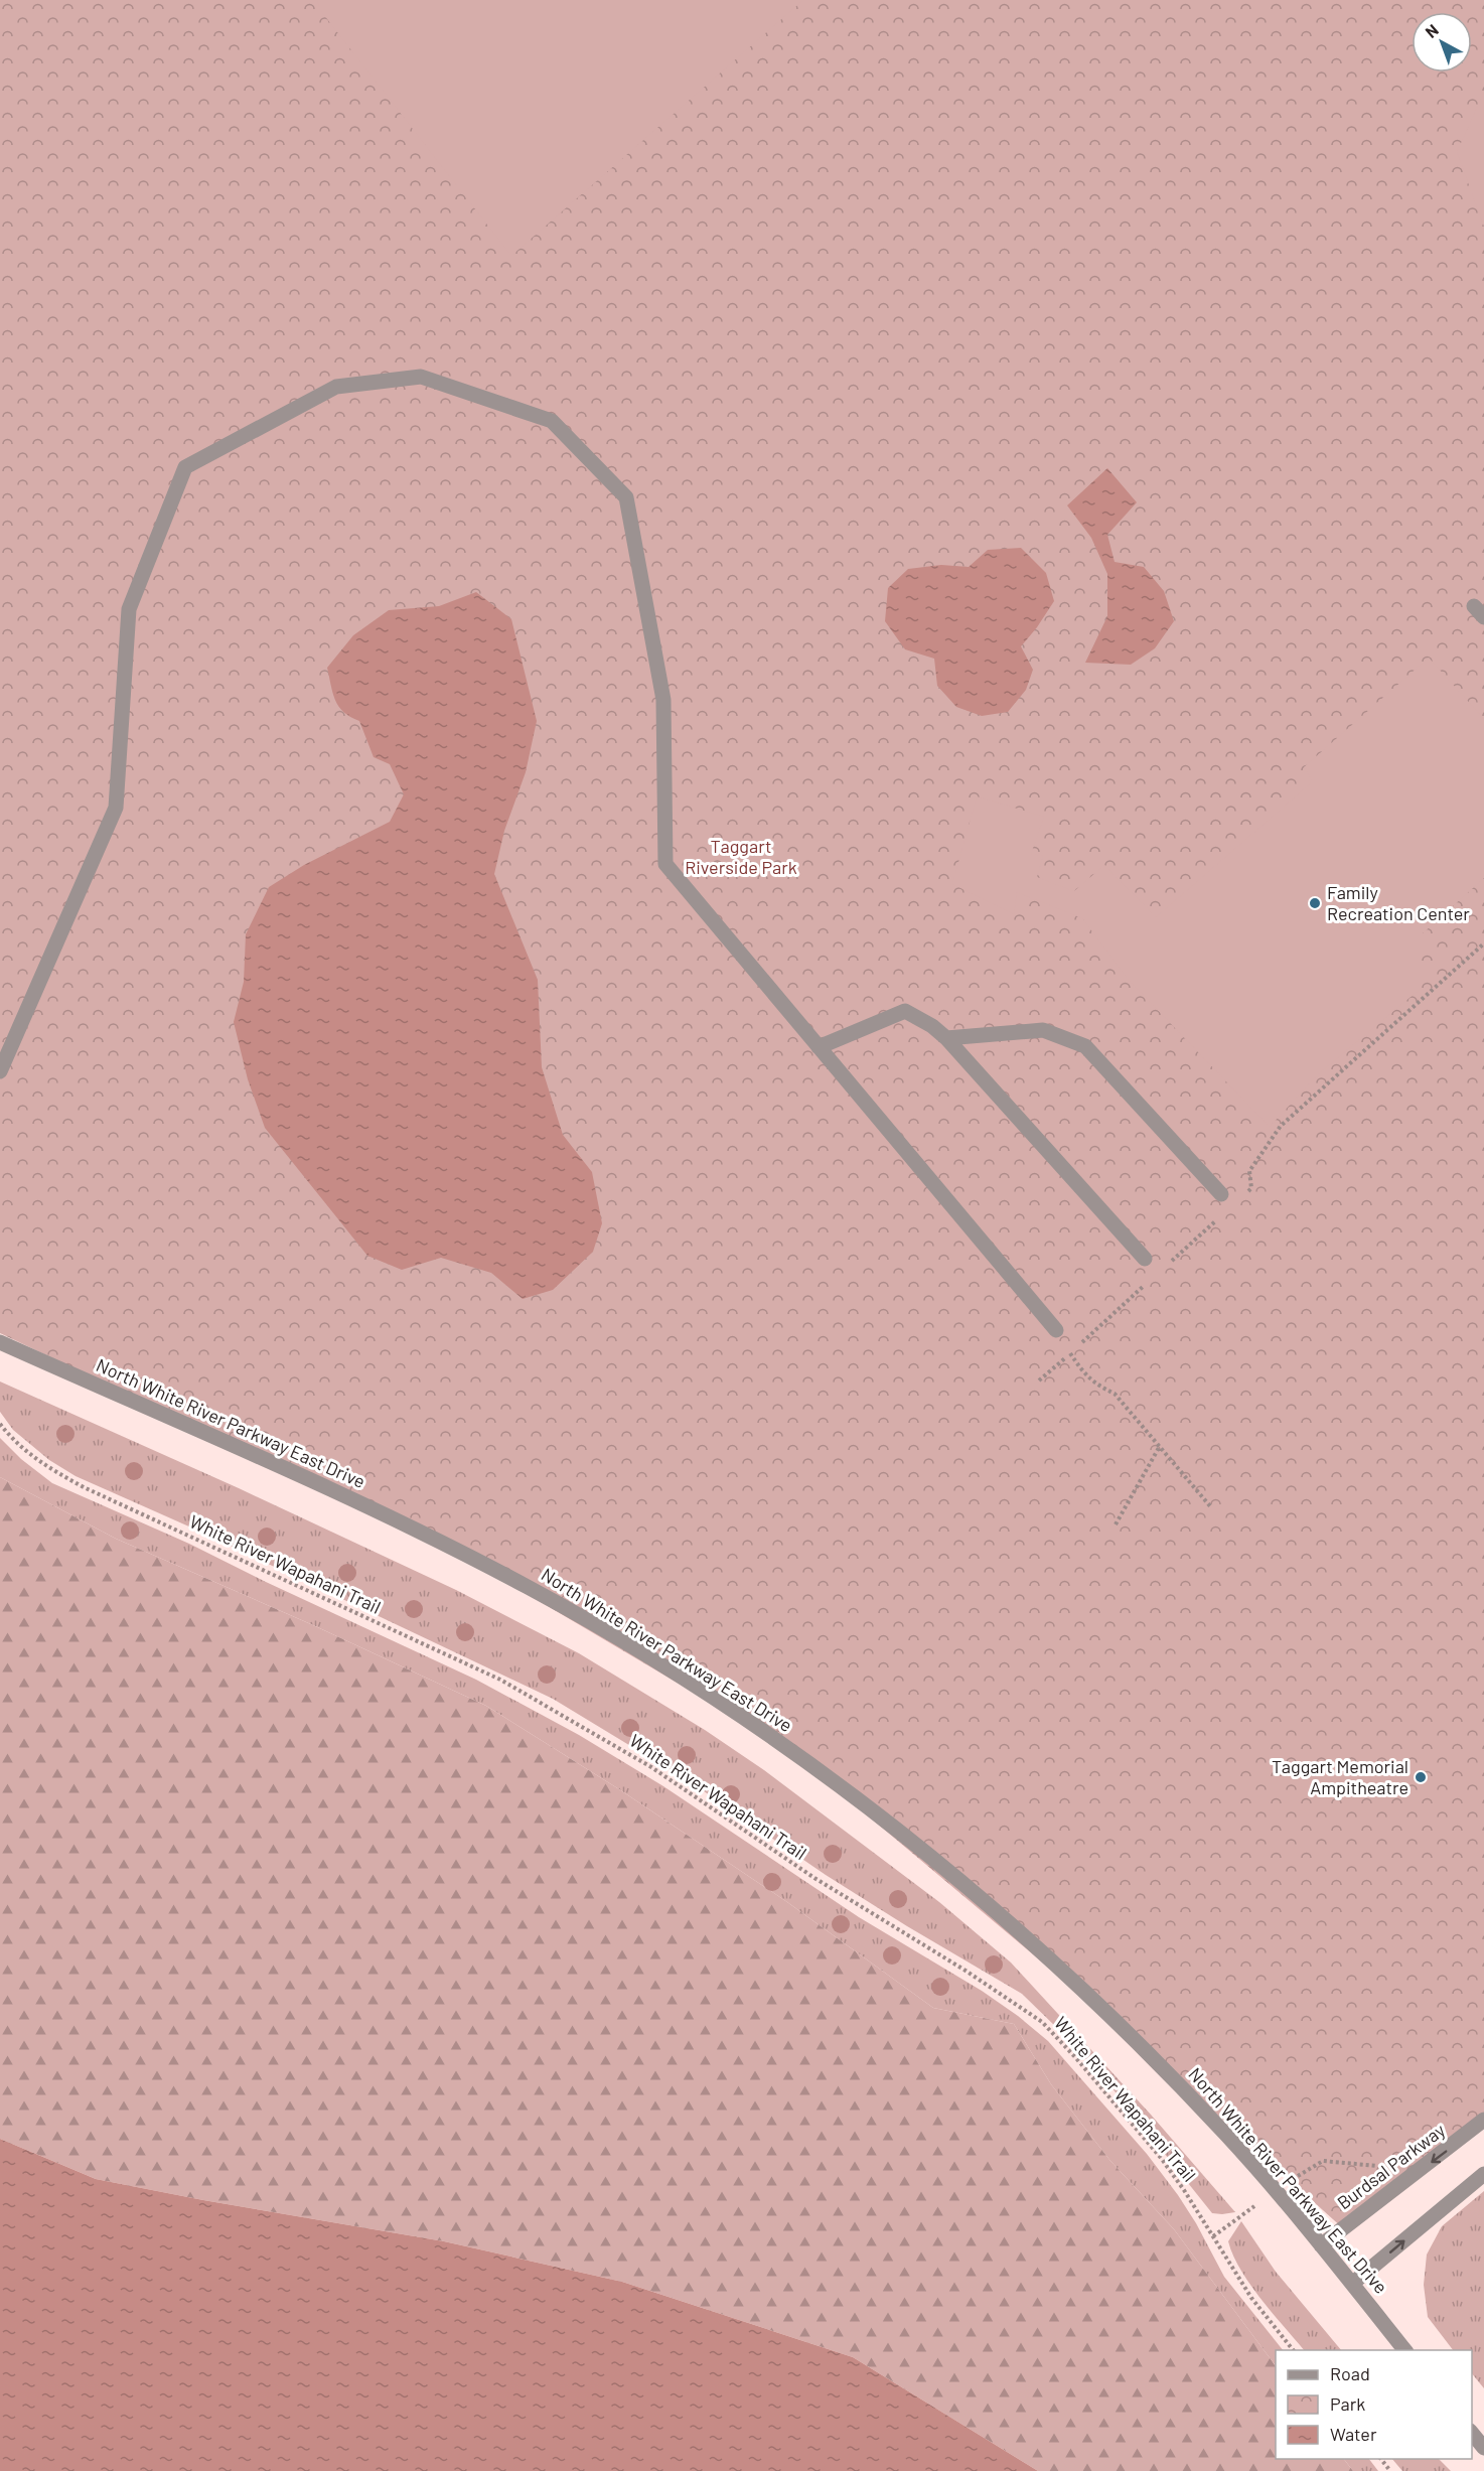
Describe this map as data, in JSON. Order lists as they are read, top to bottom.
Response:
{
  "streets": {
    "street": ["North White River Parkway East Drive", "Burdsal Parkway"],
    "path": ["White River Wapahani Trail"]
  },
  "crossings": [
    ["North White River Parkway East Drive", "Burdsal Parkway"]
  ],
  "parks": ["Taggart Riverside Park"],
  "places": ["Family Recreation Center", "Taggart Memorial Ampitheatre"],
  "legend": ["Road", "Park", "Water"],
  "north": "top left"
}
